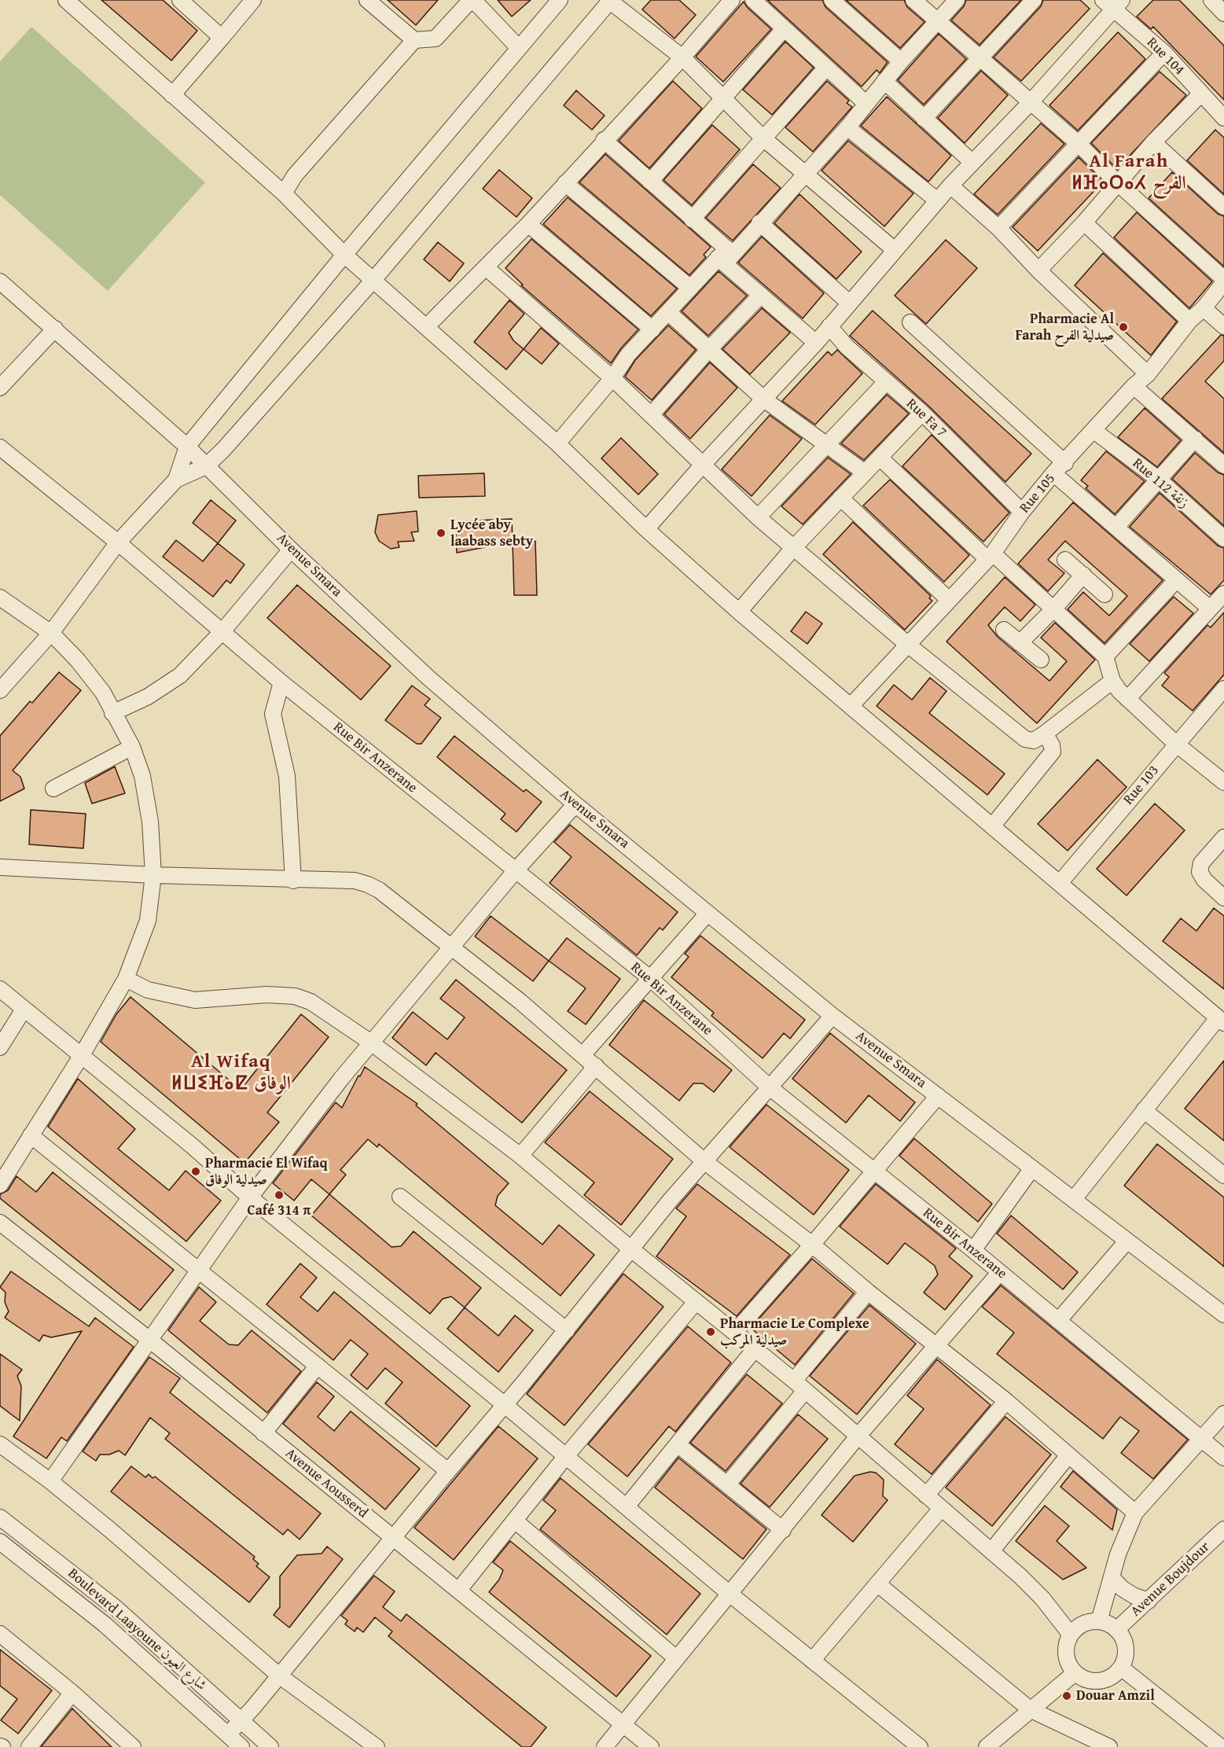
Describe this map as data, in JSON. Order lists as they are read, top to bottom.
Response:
{
  "streets": {
    "street": [
      "Rue 104",
      "Rue Fa 7",
      "Rue 112 زنقة",
      "Rue 105",
      "Avenue Smara",
      "Rue Bir Anzerane",
      "Rue 103",
      "Avenue Aousserd",
      "Avenue Boujdour",
      "Boulevard Laayoune شارع العيون"
    ]
  },
  "crossings": [
    ["Rue Fa 7", "Rue 105"],
    ["Rue 112 زنقة", "Rue 105"]
  ],
  "districts": ["Al Farah ⵍⴼⴰⵔⴰⵃ الفرح", "Al Wifaq ⵍⵡⵉⴼⴰⵇ الوفاق"],
  "places": [
    "Pharmacie Al Farah صيدلية الفرح",
    "Lycée aby laabass sebty",
    "Pharmacie El Wifaq صيدلية الوفاق",
    "Café 314 π",
    "Pharmacie Le Complexe صيدلية المركب",
    "Douar Amzil"
  ]
}
